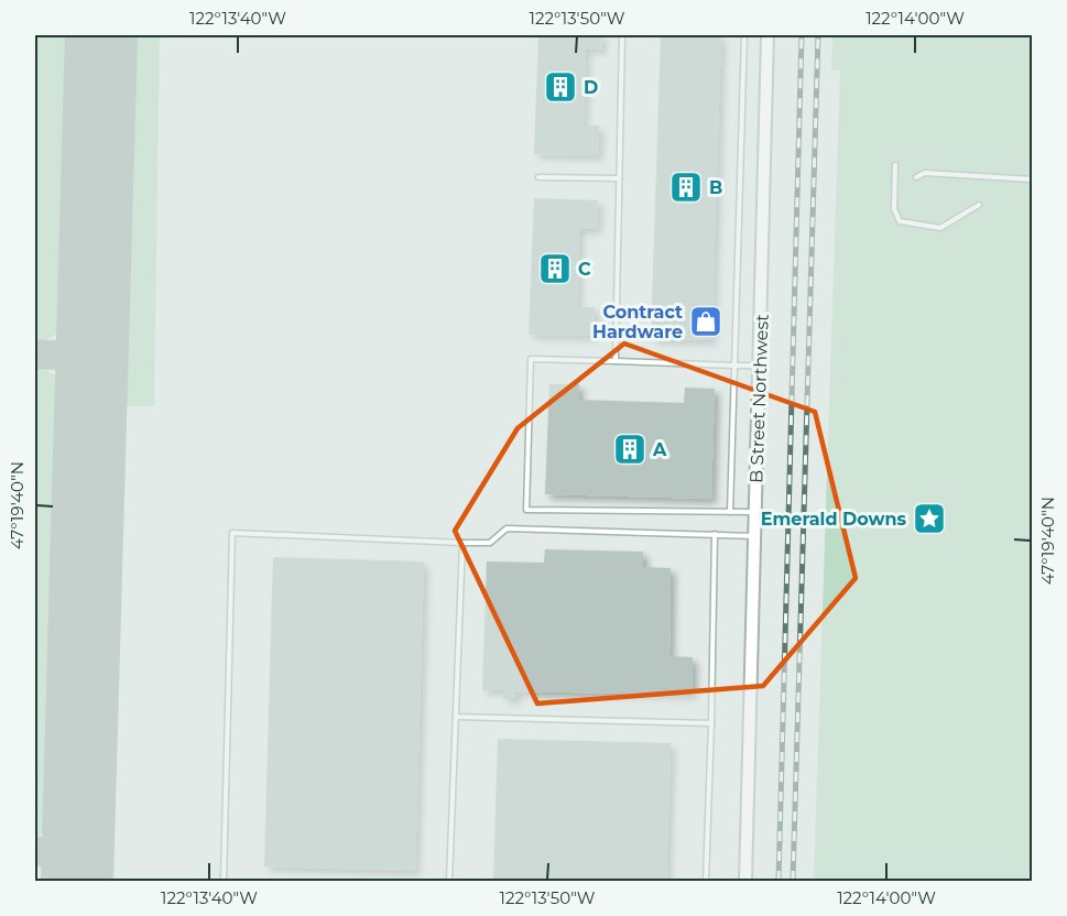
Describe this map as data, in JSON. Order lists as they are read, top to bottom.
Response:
{
  "streets": {
    "street": ["B Street Northwest"]
  },
  "places": {
    "building": [
      "D",
      "B",
      "C",
      "A"
    ],
    "shop": ["Contract Hardware"],
    "place": ["Emerald Downs"]
  },
  "coordinates": [
    "122°13'40\"W",
    "122°13'50\"W",
    "122°14'00\"W",
    "47°19'40\"N"
  ]
}
